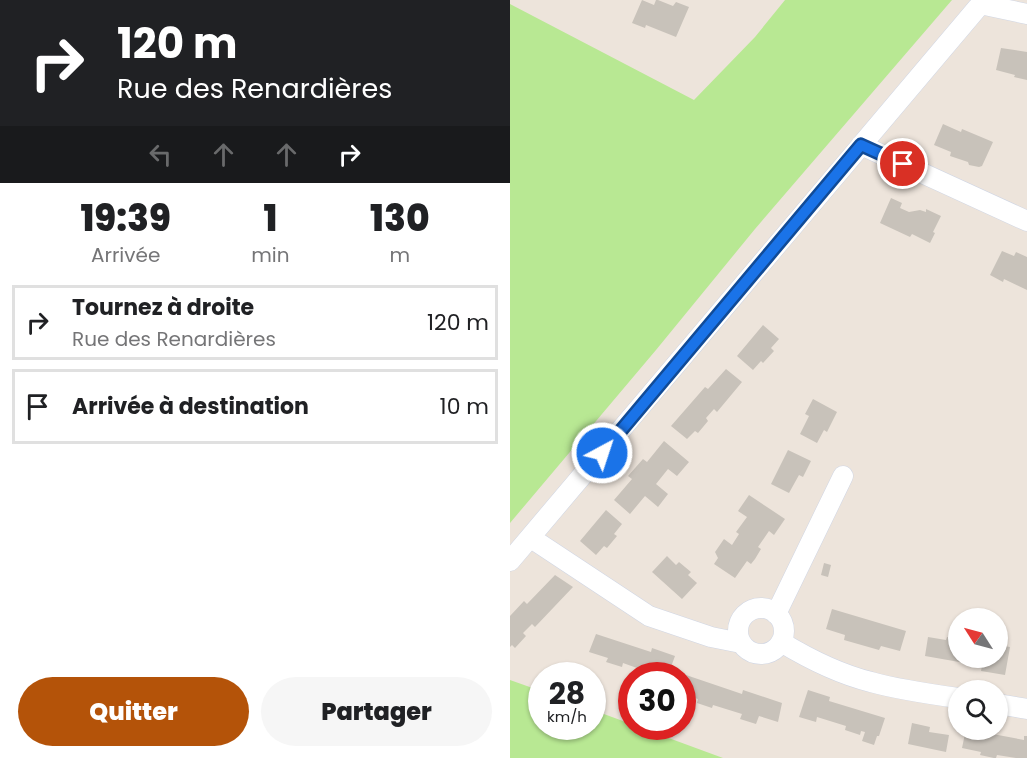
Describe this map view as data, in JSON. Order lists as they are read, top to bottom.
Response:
{
  "north": "top left",
  "page": {
    "turn": ["120 m", "Rue des Renardières"],
    "eta": [
      "19:39",
      "Arrivée",
      "1",
      "min",
      "130",
      "m"
    ],
    "list": [
      {
        "name": "Tournez à droite",
        "note": "Rue des Renardières",
        "value": "120 m"
      },
      {
        "name": "Arrivée à destination",
        "value": "10 m"
      }
    ],
    "speed": "28 km/h",
    "limit": "30",
    "buttons": ["Quitter", "Partager"]
  }
}
